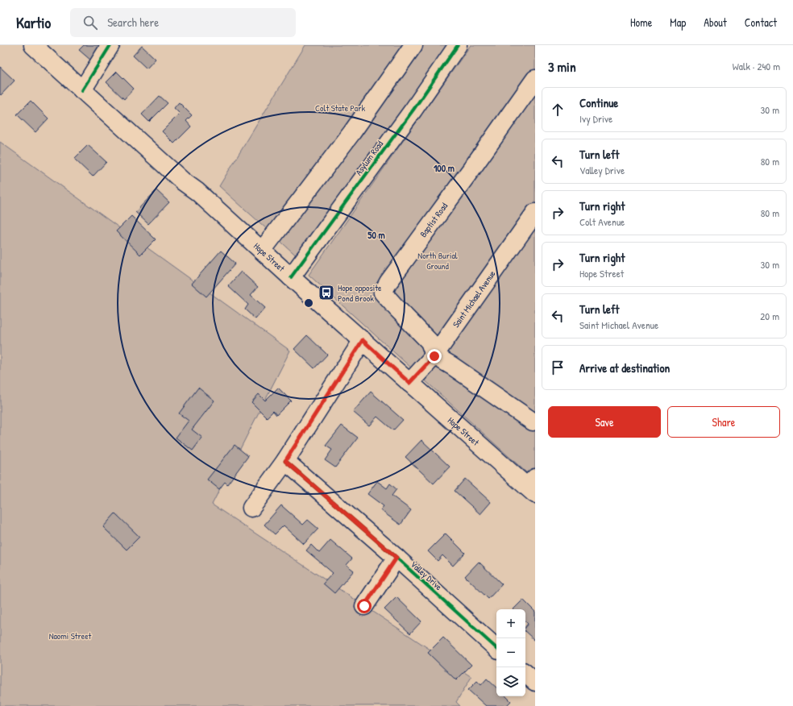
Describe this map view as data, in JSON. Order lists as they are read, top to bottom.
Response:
{
  "streets": {
    "street": [
      "Asylum Road",
      "Baptist Road",
      "Hope Street",
      "Saint Michael Avenue",
      "Valley Drive"
    ]
  },
  "crossings": [
    ["Asylum Road", "Hope Street"],
    ["Baptist Road", "Saint Michael Avenue"],
    ["Hope Street", "Saint Michael Avenue"]
  ],
  "parks": ["Colt State Park", "North Burial Ground", "Naomi Street"],
  "places": {
    "bus stop": ["Hope opposite Pond Brook"]
  },
  "page": {
    "header": "Kartio",
    "search": "Search here",
    "nav": [
      "Home",
      "Map",
      "About",
      "Contact"
    ],
    "heading": ["3 min", "Walk · 240 m"],
    "list": [
      ["Continue", "Ivy Drive", "30 m"],
      ["Turn left", "Valley Drive", "80 m"],
      ["Turn right", "Colt Avenue", "80 m"],
      ["Turn right", "Hope Street", "30 m"],
      ["Turn left", "Saint Michael Avenue", "20 m"],
      "Arrive at destination"
    ],
    "buttons": ["Save", "Share"],
    "map_buttons": ["+", "−"]
  },
  "rings": ["100 m", "50 m"]
}
